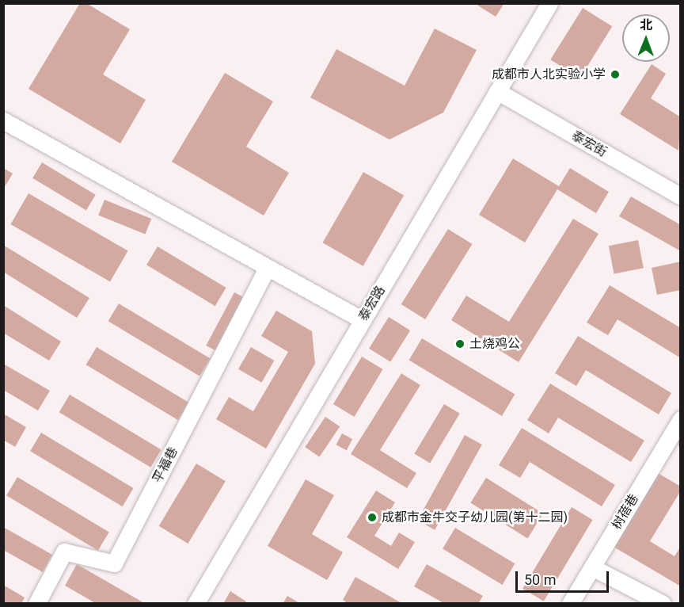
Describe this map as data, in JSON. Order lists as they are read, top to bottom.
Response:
{
  "streets": {
    "street": [
      "泰宏街",
      "泰宏路",
      "平福巷",
      "树蓓巷"
    ]
  },
  "crossings": [
    ["泰宏街", "泰宏路"]
  ],
  "places": ["成都市人北实验小学", "土烧鸡公", "成都市金牛交子幼儿园(第十二园)"],
  "scale_bar": "50 m",
  "north": "top"
}
